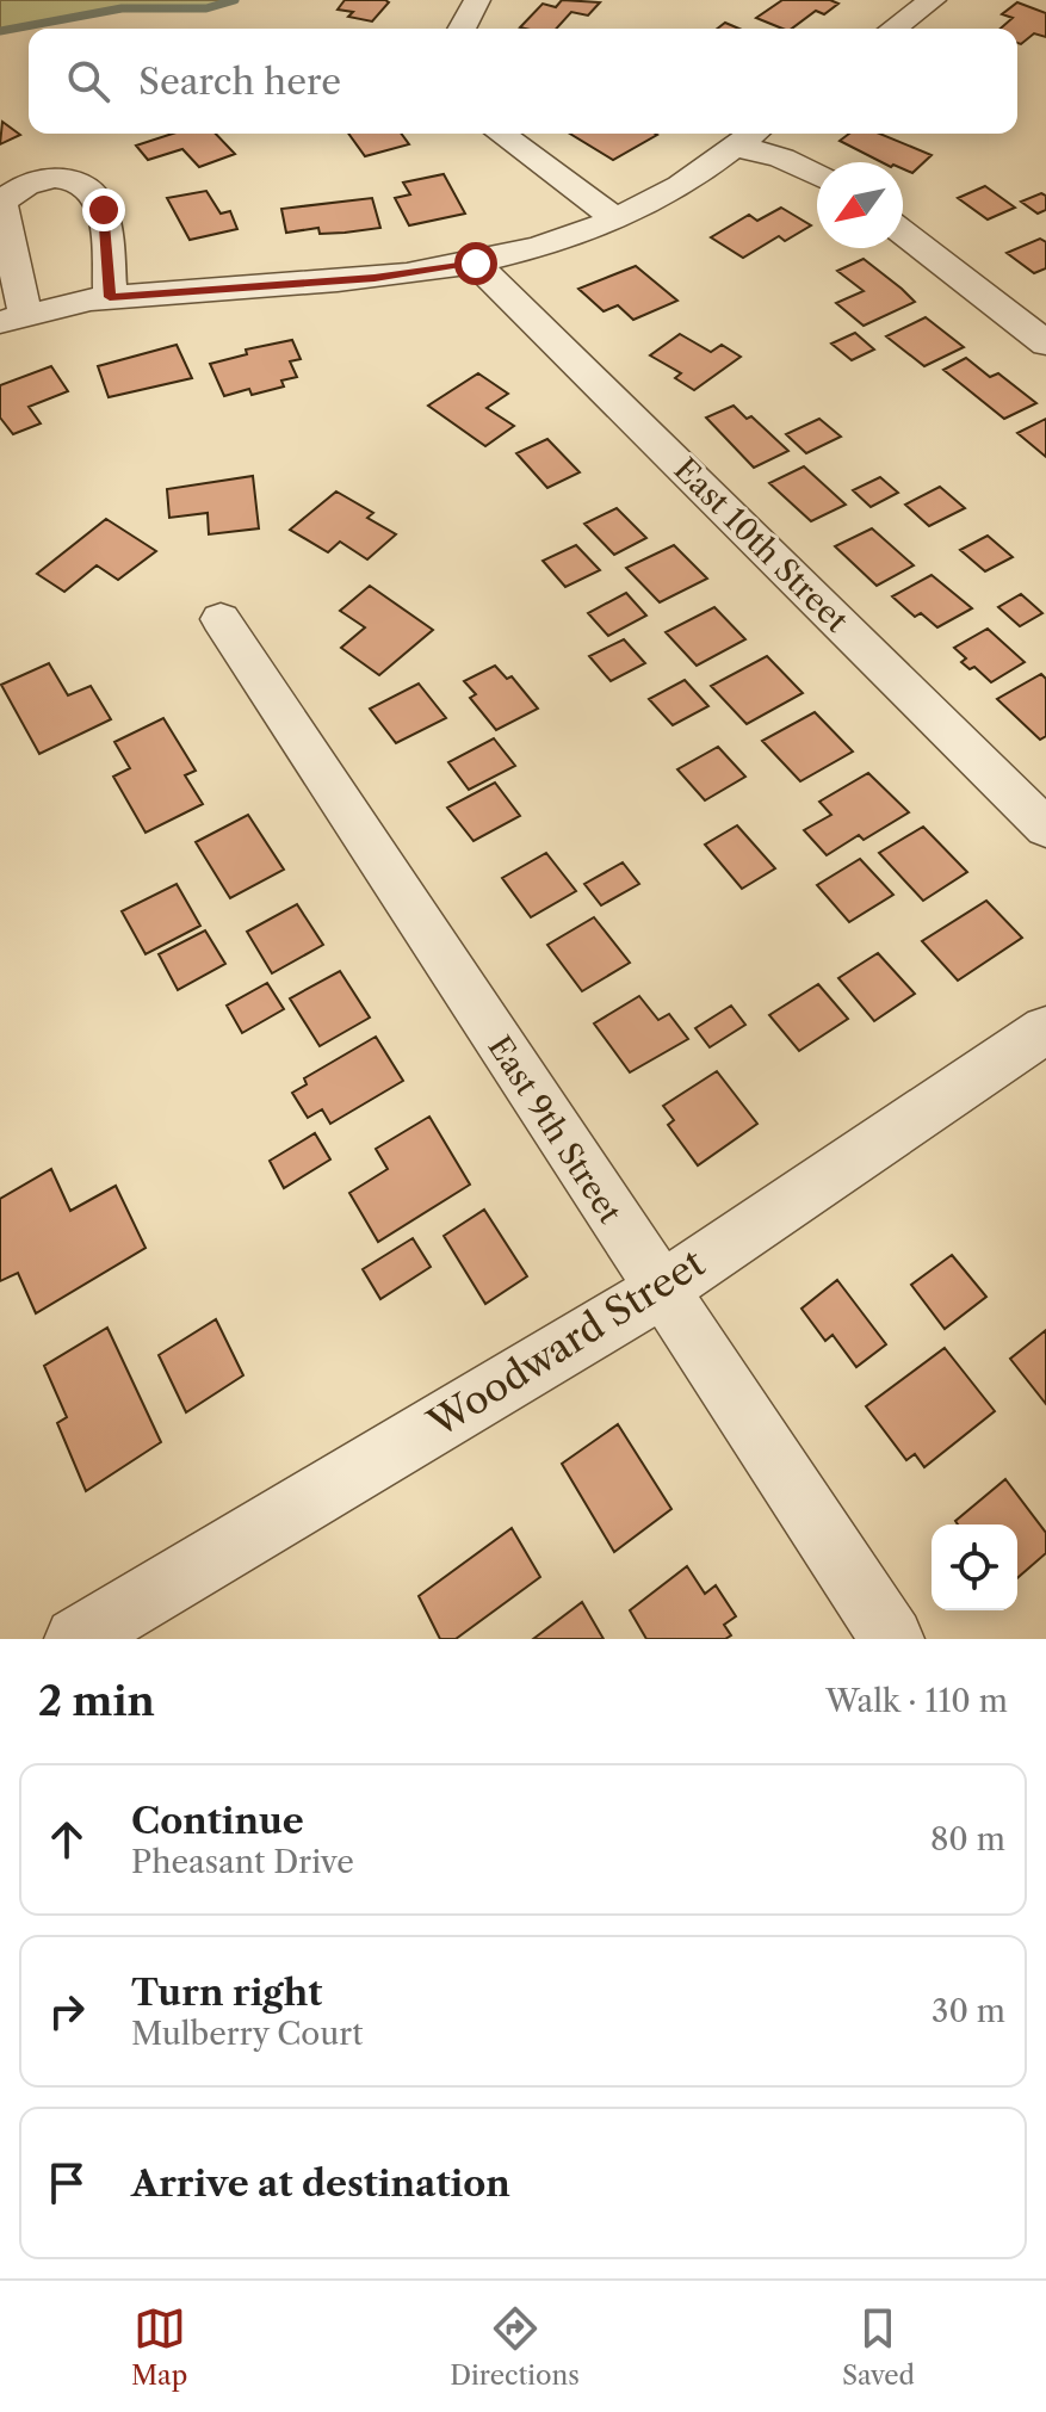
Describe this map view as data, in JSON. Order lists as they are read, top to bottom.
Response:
{
  "streets": {
    "street": ["East 10th Street", "East 9th Street", "Woodward Street"]
  },
  "crossings": [
    ["East 9th Street", "Woodward Street"]
  ],
  "north": "bottom left",
  "page": {
    "search": "Search here",
    "heading": ["2 min", "Walk · 110 m"],
    "list": [
      ["Continue", "Pheasant Drive", "80 m"],
      ["Turn right", "Mulberry Court", "30 m"],
      "Arrive at destination"
    ],
    "nav": ["Map", "Directions", "Saved"]
  }
}
